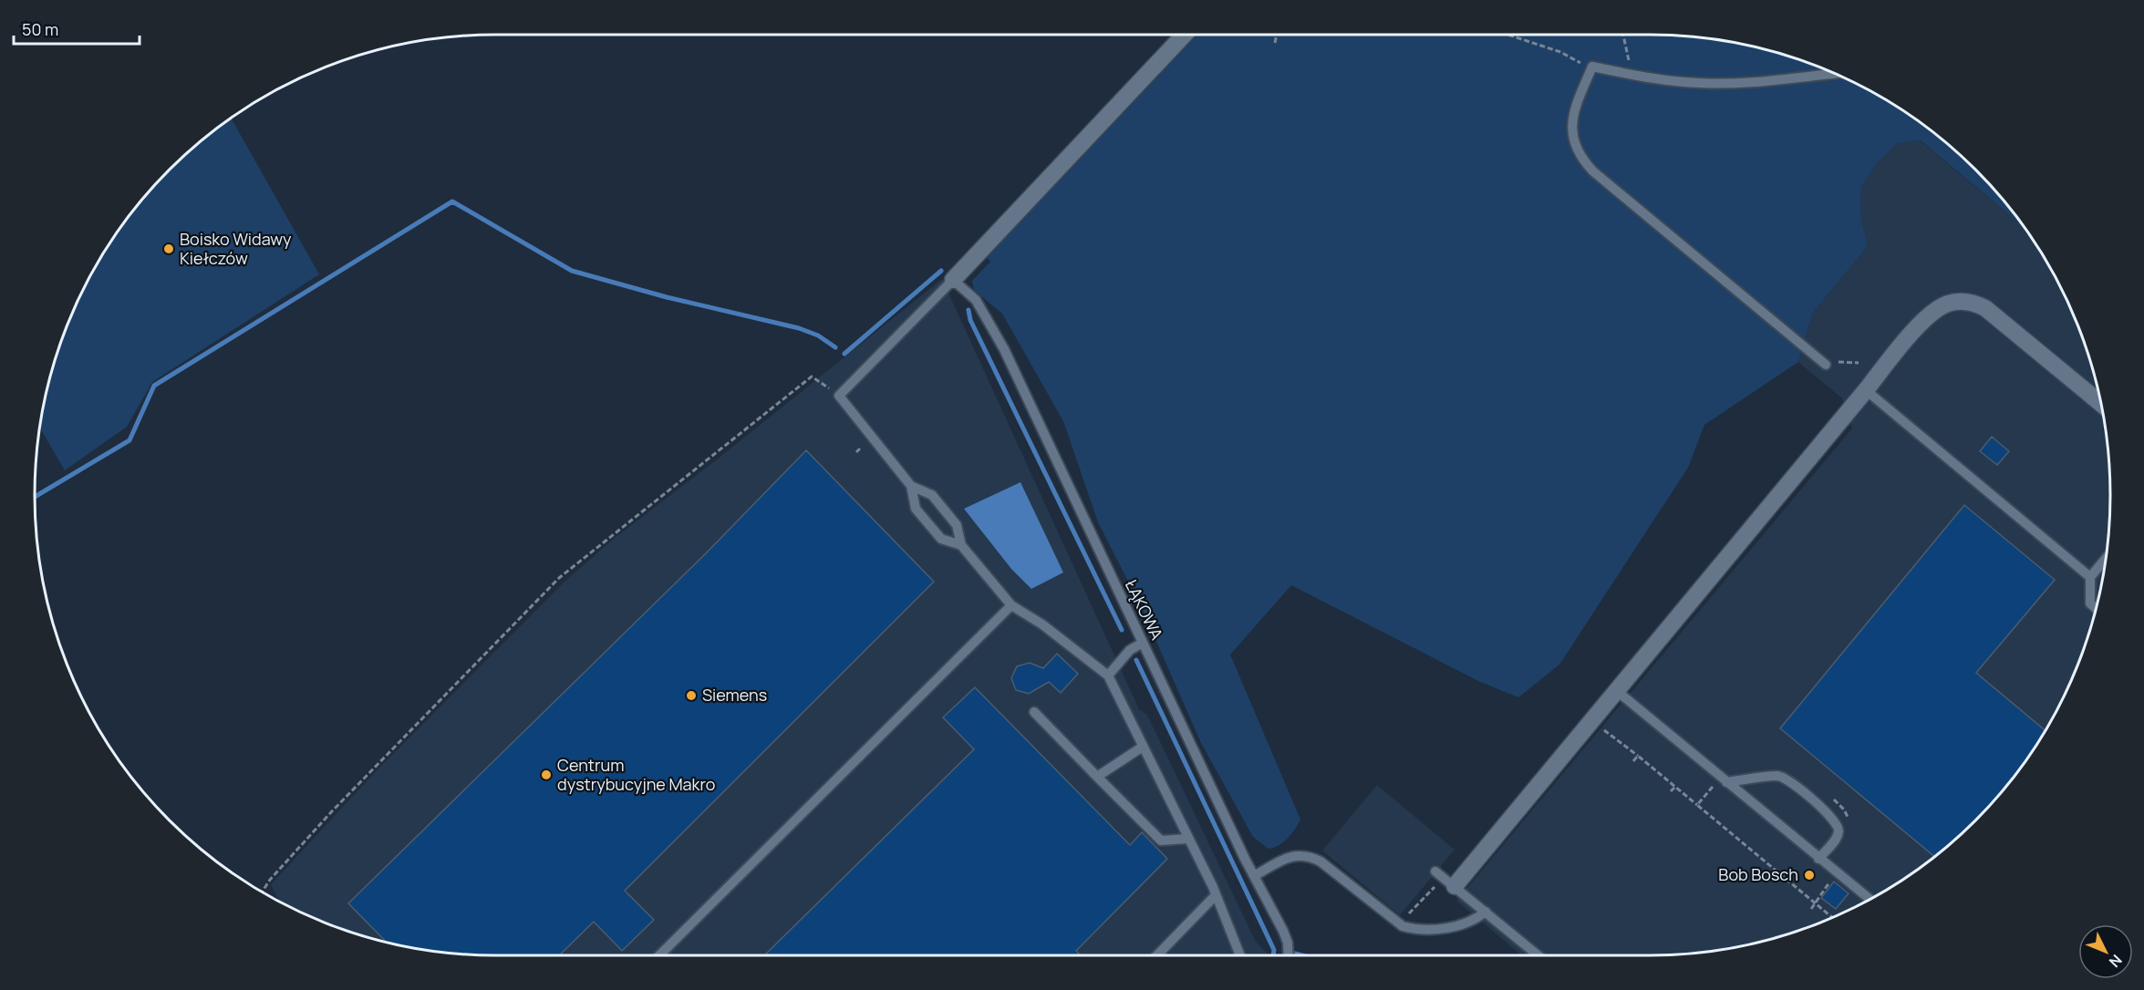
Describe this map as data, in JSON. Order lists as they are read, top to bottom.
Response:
{
  "streets": {
    "lane": ["ŁĄKOWA"]
  },
  "places": [
    "Boisko Widawy Kiełczów",
    "Siemens",
    "Centrum dystrybucyjne Makro",
    "Bob Bosch"
  ],
  "scale_bar": "50 m",
  "north": "bottom right"
}
